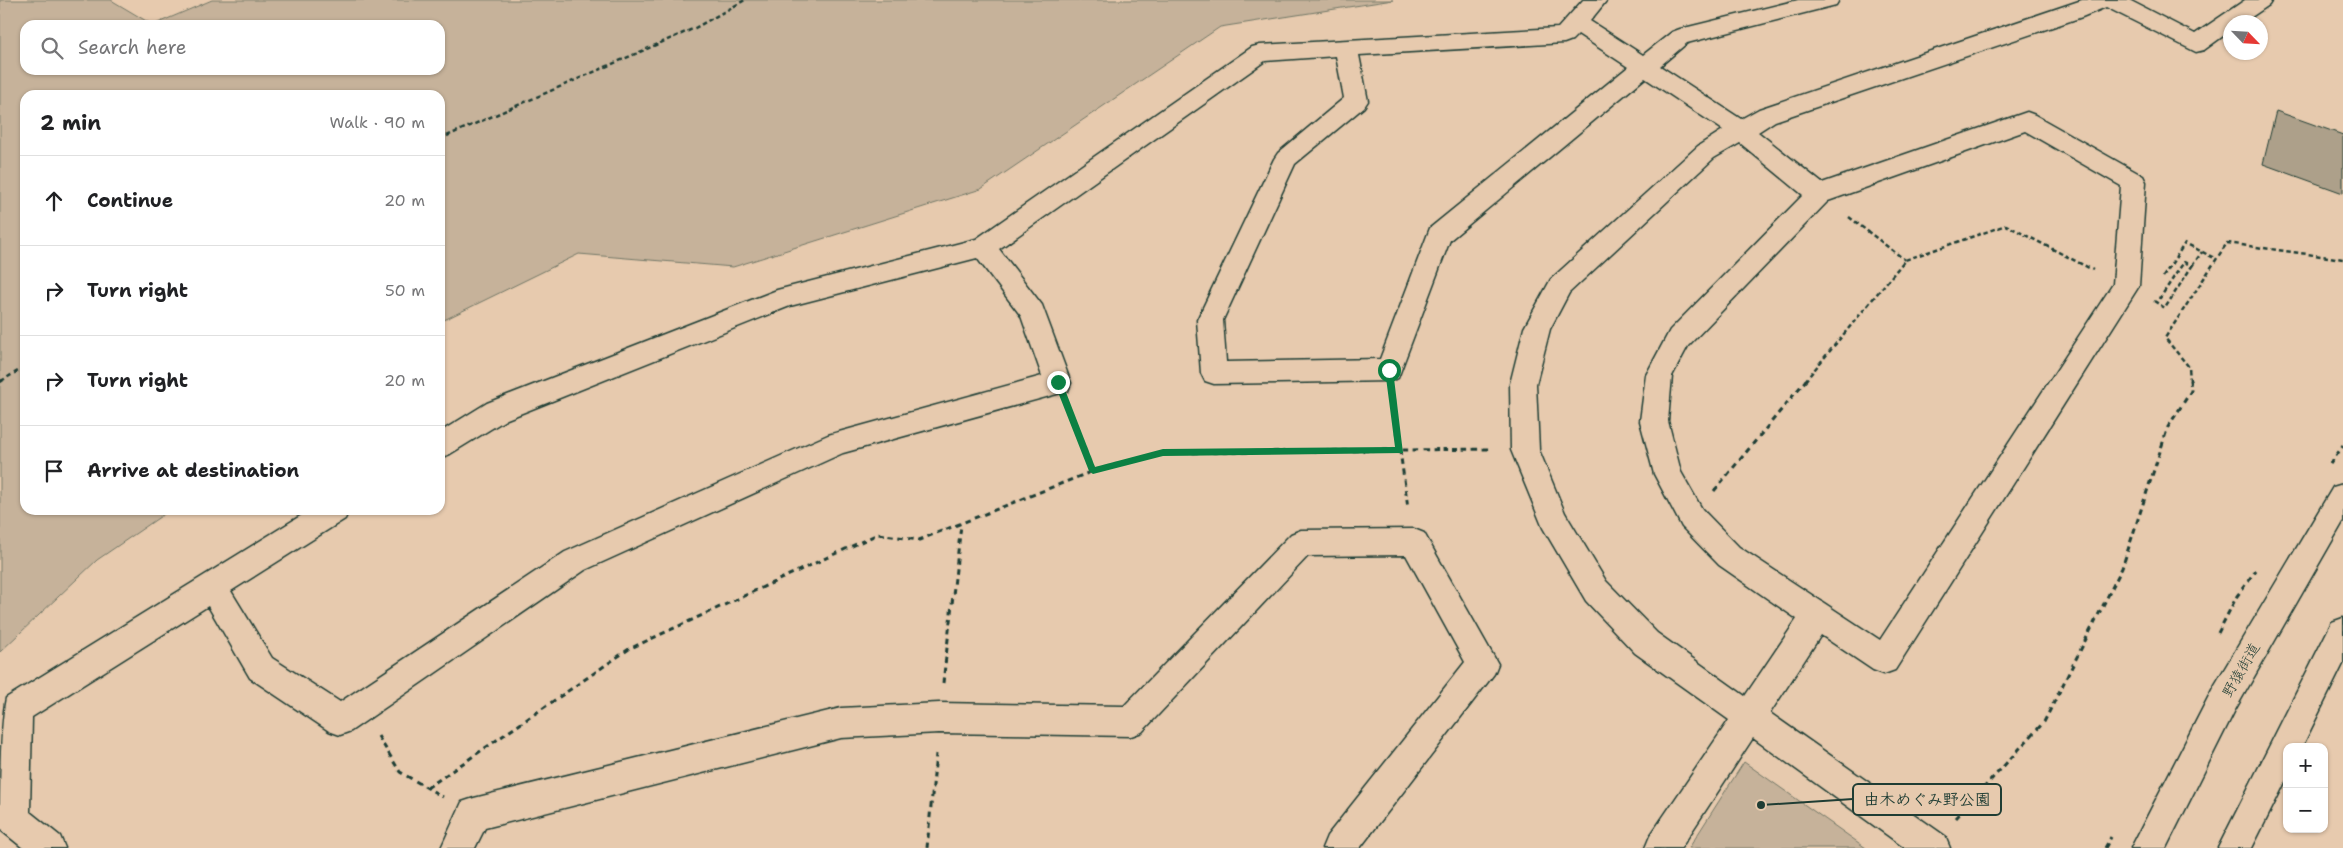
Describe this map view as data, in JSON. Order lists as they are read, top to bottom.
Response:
{
  "streets": {
    "street": ["野猿街道"]
  },
  "places": ["由木めぐみ野公園"],
  "north": "bottom right",
  "page": {
    "search": "Search here",
    "heading": ["2 min", "Walk · 90 m"],
    "list": [
      ["Continue", "20 m"],
      ["Turn right", "50 m"],
      ["Turn right", "20 m"],
      "Arrive at destination"
    ],
    "map_buttons": ["+", "−"]
  }
}
